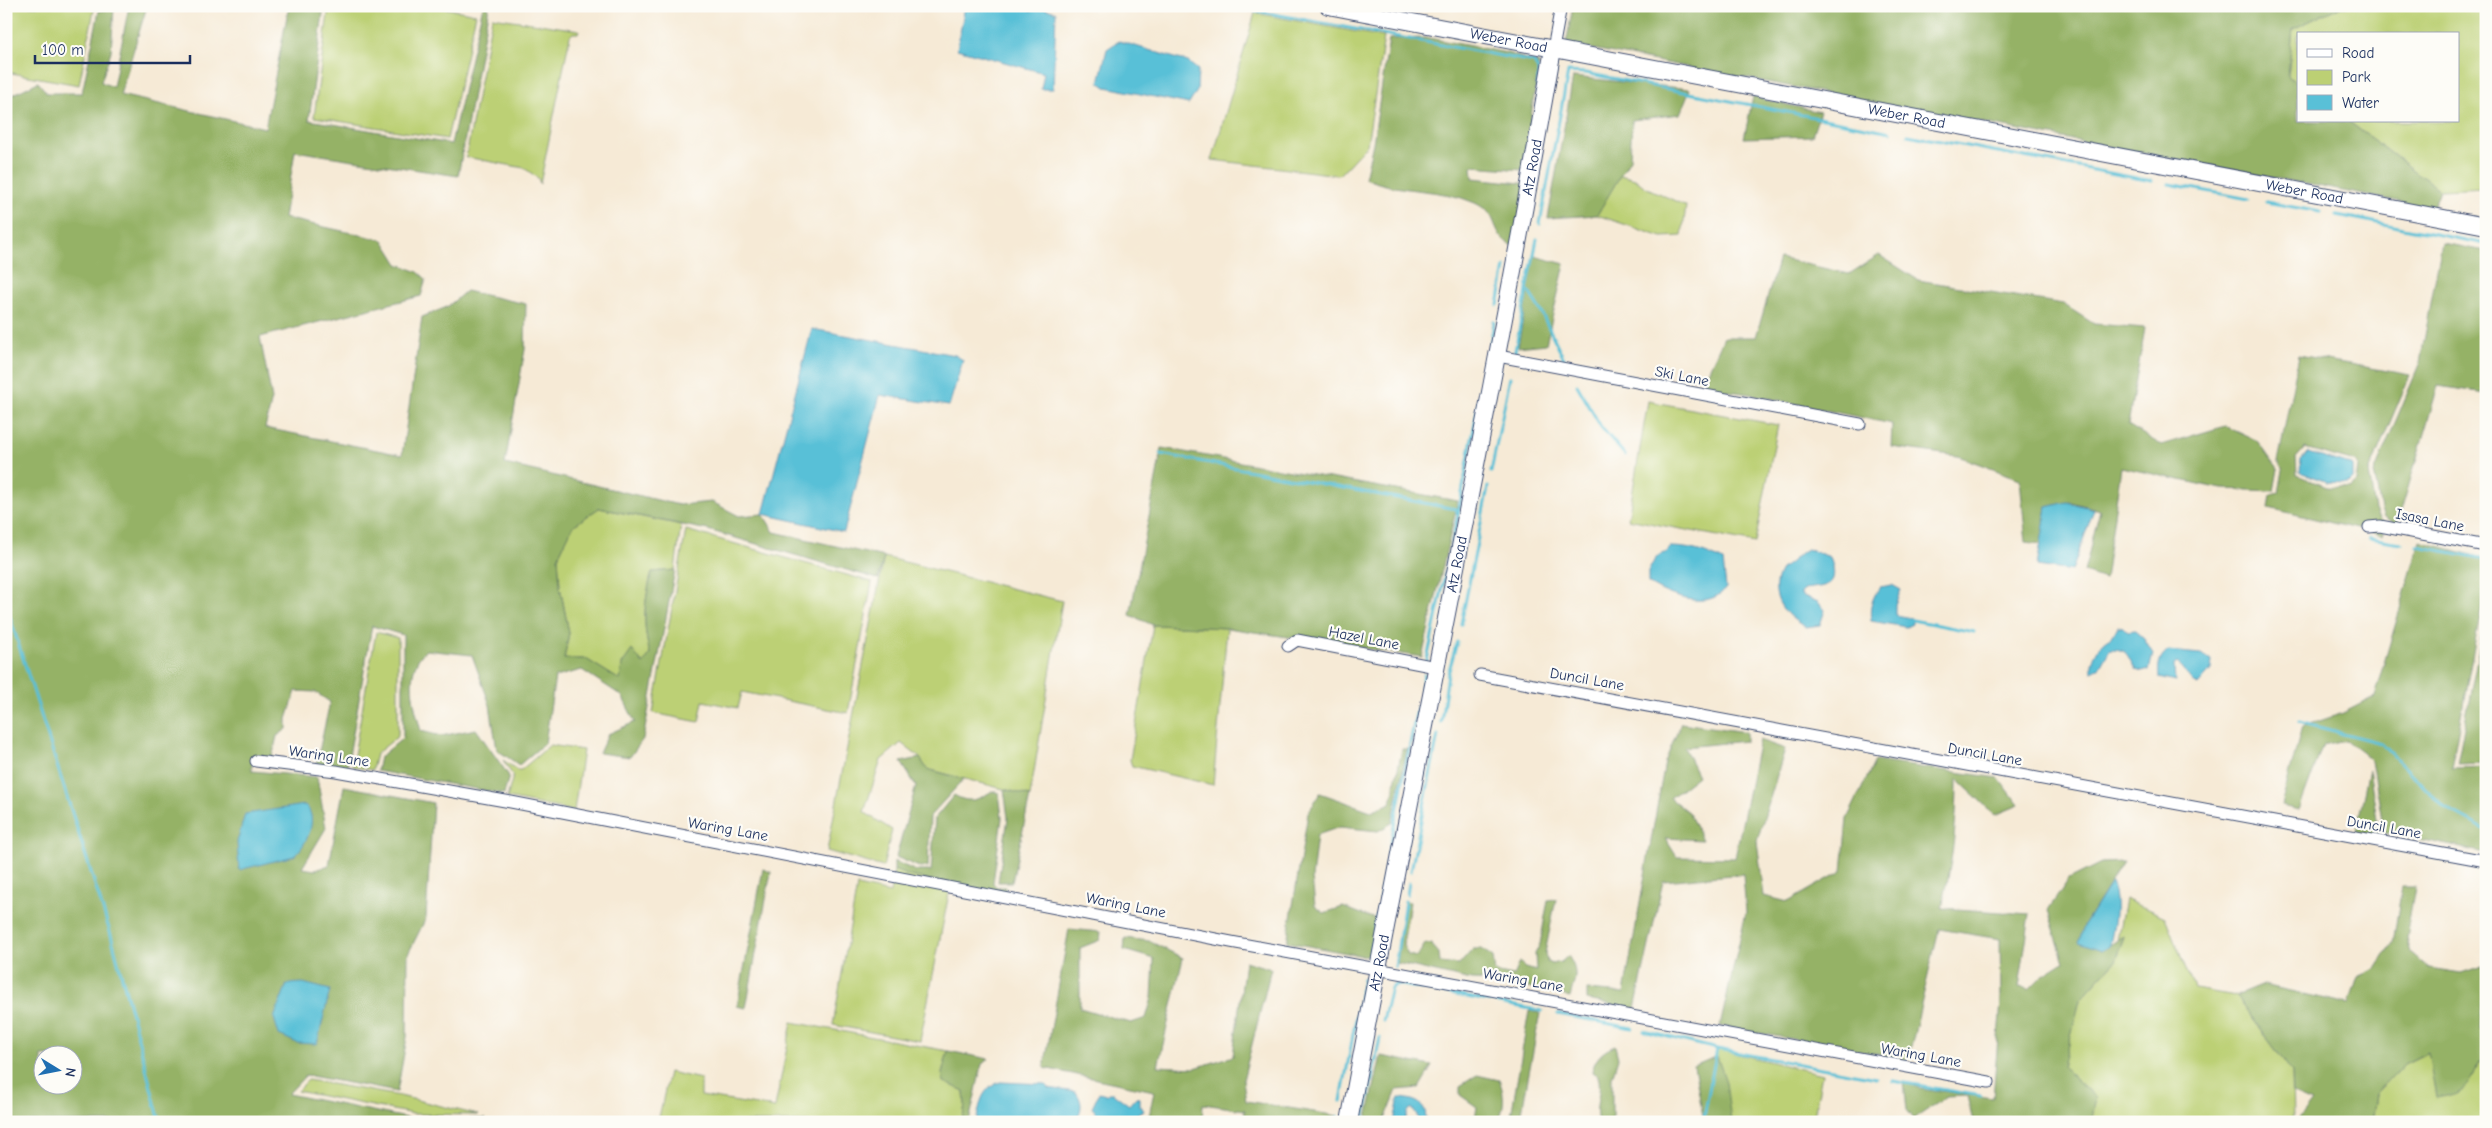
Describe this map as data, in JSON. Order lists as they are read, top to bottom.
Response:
{
  "streets": {
    "street": [
      "Weber Road",
      "Atz Road",
      "Ski Lane",
      "Isasa Lane",
      "Hazel Lane",
      "Duncil Lane",
      "Waring Lane"
    ]
  },
  "crossings": [
    ["Weber Road", "Atz Road"],
    ["Atz Road", "Ski Lane"],
    ["Atz Road", "Hazel Lane"],
    ["Atz Road", "Waring Lane"]
  ],
  "legend": ["Road", "Park", "Water"],
  "scale_bar": "100 m",
  "north": "right"
}
